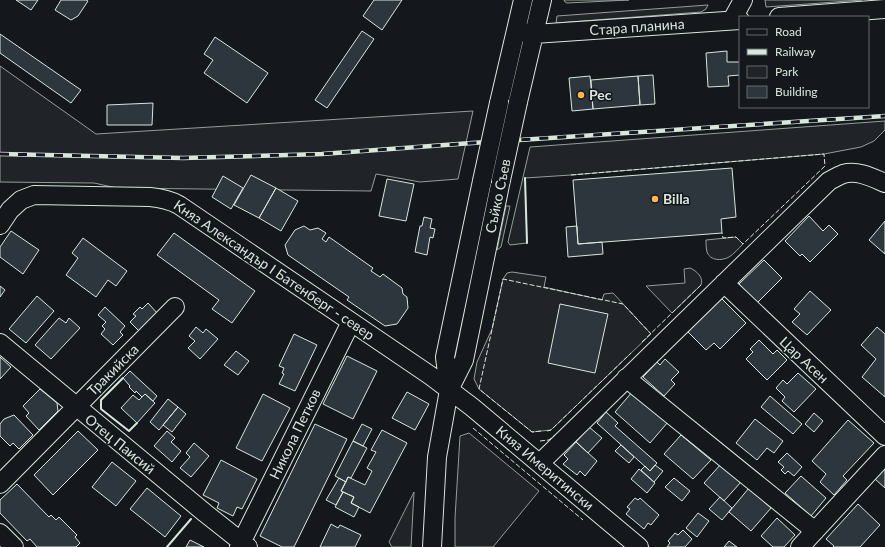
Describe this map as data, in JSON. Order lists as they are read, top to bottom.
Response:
{
  "streets": {
    "street": [
      "Стара планина",
      "Съйко Съев",
      "Княз Александър I Батенберг - север",
      "Цар Асен",
      "Тракийска",
      "Никола Петков",
      "Отец Паисий",
      "Княз Имеритински"
    ]
  },
  "crossings": [
    ["Стара планина", "Съйко Съев"],
    ["Съйко Съев", "Княз Александър I Батенберг - север"],
    ["Съйко Съев", "Княз Имеритински"],
    ["Княз Александър I Батенберг - север", "Никола Петков"],
    ["Княз Александър I Батенберг - север", "Княз Имеритински"],
    ["Тракийска", "Отец Паисий"],
    ["Никола Петков", "Отец Паисий"]
  ],
  "places": ["Рес", "Billa"],
  "legend": [
    "Road",
    "Railway",
    "Park",
    "Building"
  ]
}
